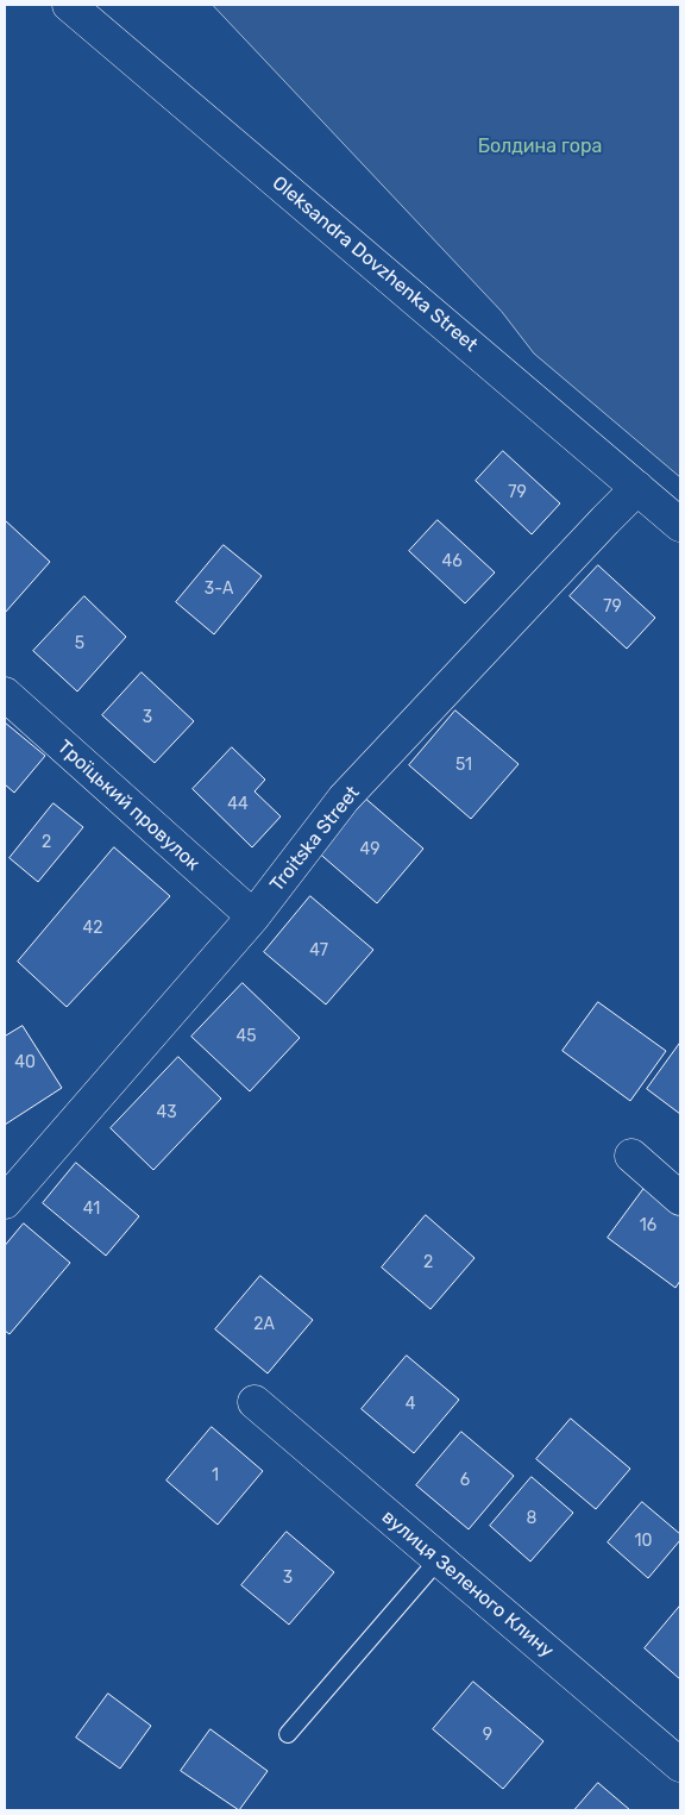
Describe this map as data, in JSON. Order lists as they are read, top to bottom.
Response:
{
  "streets": {
    "street": [
      "Oleksandra Dovzhenka Street",
      "Троїцький провулок",
      "Troitska Street",
      "вулиця Зеленого Клину"
    ]
  },
  "crossings": [
    ["Oleksandra Dovzhenka Street", "Troitska Street"],
    ["Троїцький провулок", "Troitska Street"]
  ],
  "parks": ["Болдина гора"],
  "house_numbers": [
    "79",
    "46",
    "3-А",
    "79",
    "5",
    "3",
    "51",
    "44",
    "2",
    "49",
    "42",
    "47",
    "45",
    "40",
    "43",
    "41",
    "16",
    "2",
    "2А",
    "4",
    "1",
    "6",
    "8",
    "10",
    "3",
    "9"
  ]
}
